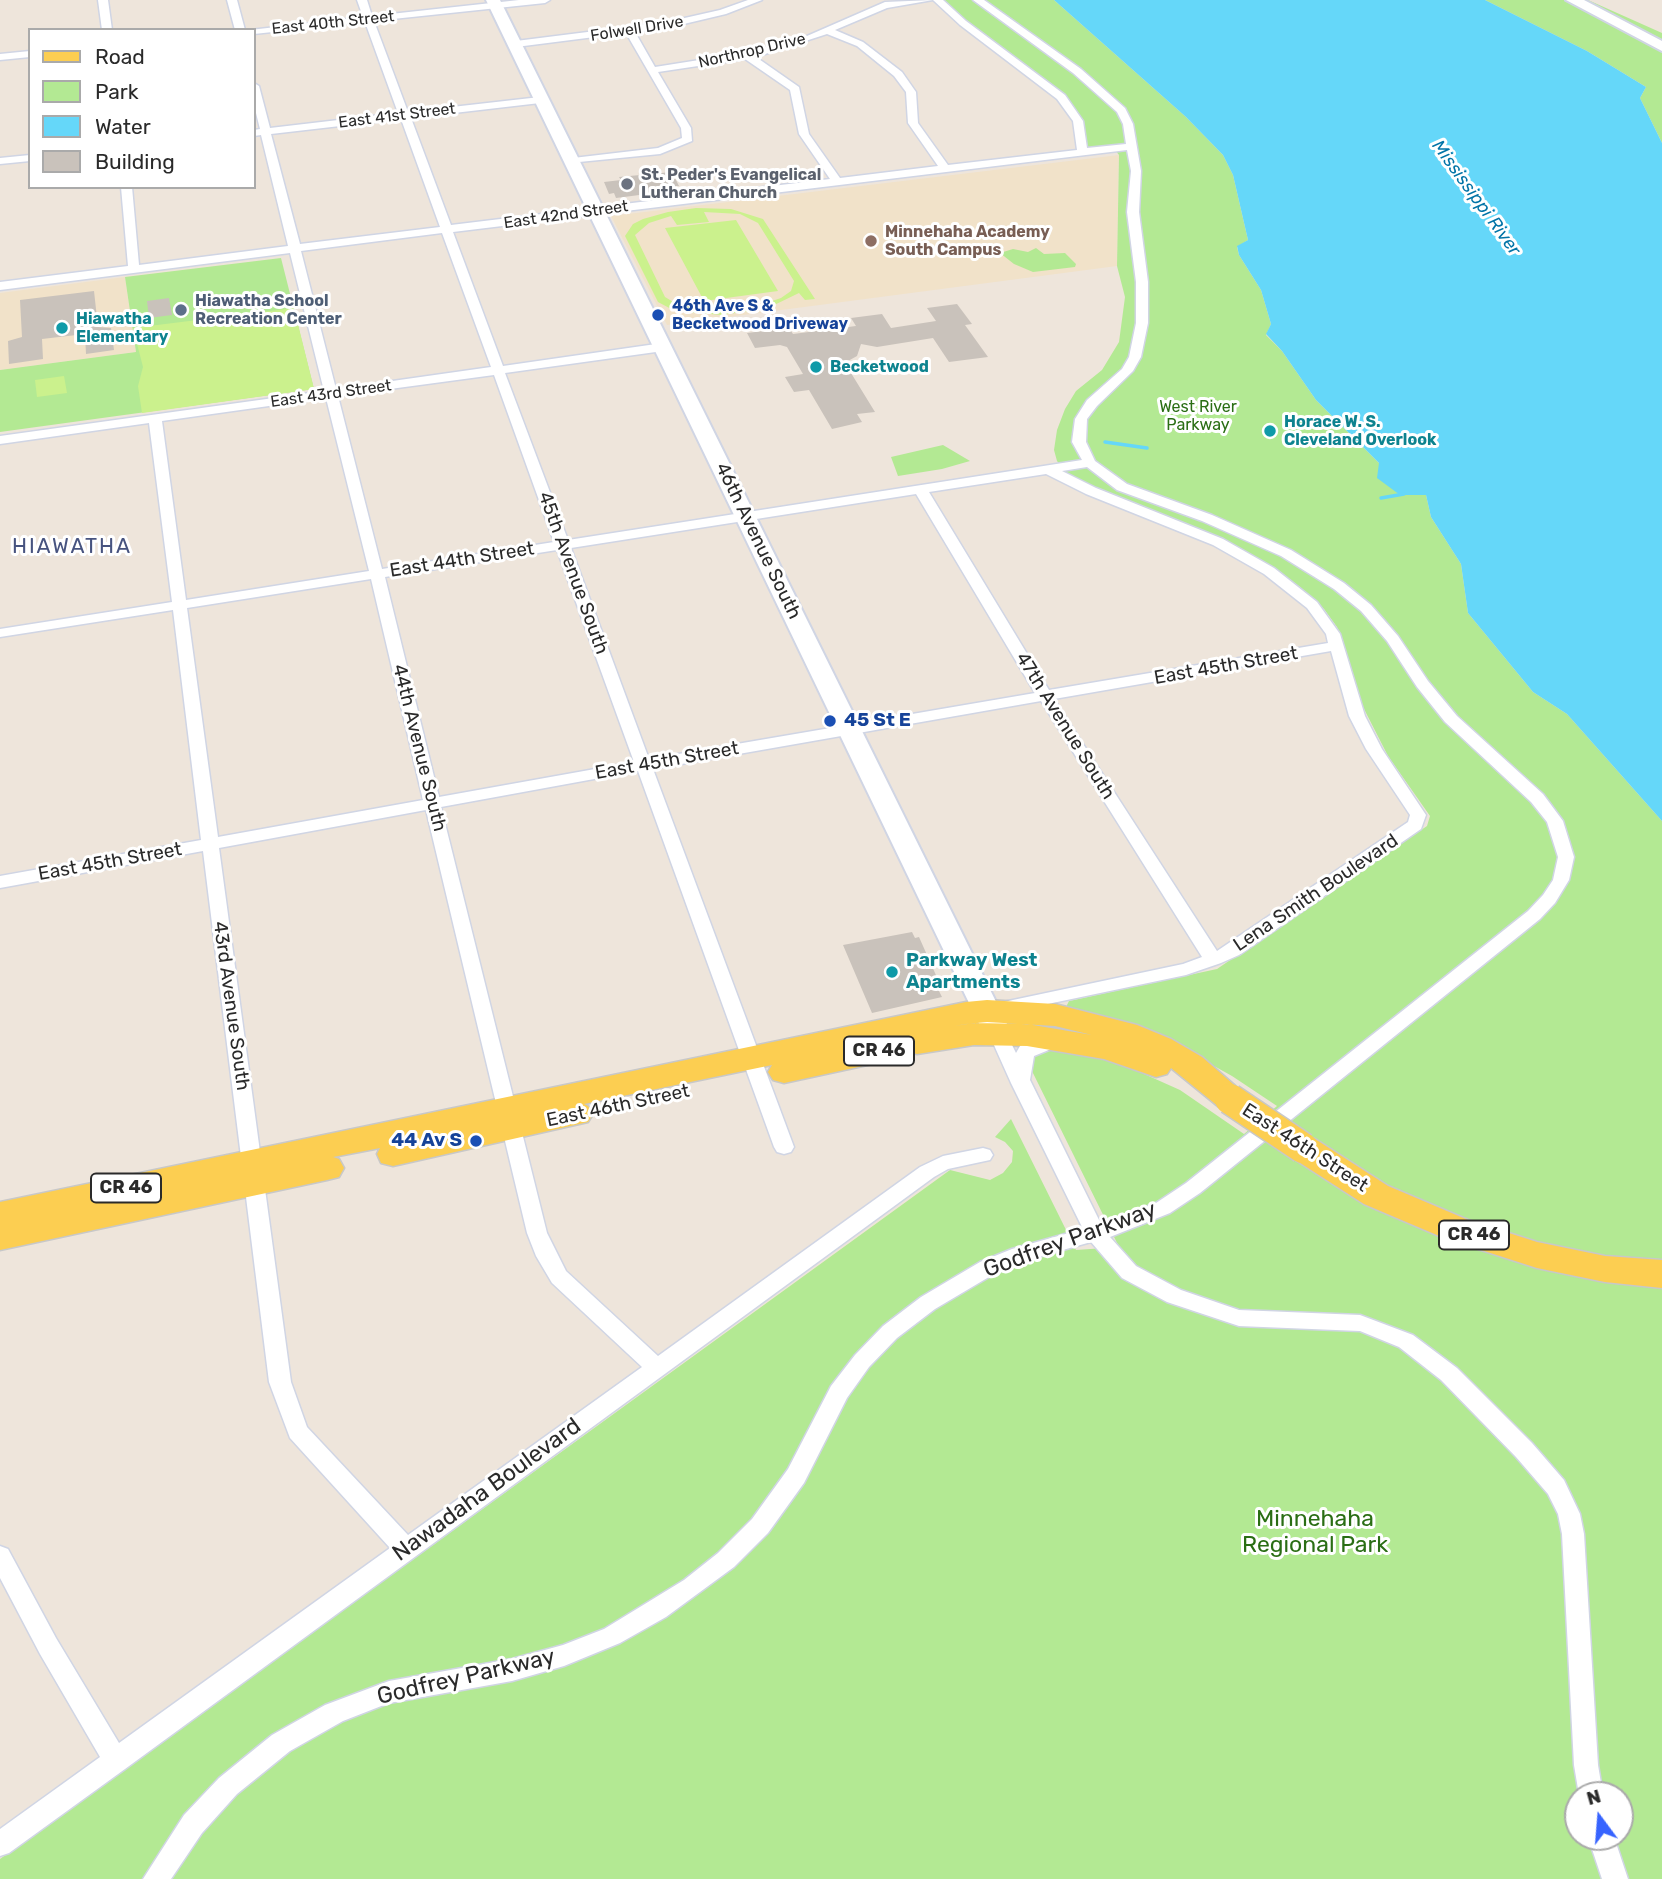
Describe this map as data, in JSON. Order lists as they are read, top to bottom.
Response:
{
  "streets": {
    "main road": ["CR 46", "East 46th Street"],
    "street": [
      "East 40th Street",
      "Folwell Drive",
      "Northrop Drive",
      "East 41st Street",
      "East 42nd Street",
      "East 43rd Street",
      "46th Avenue South",
      "East 44th Street",
      "45th Avenue South",
      "East 45th Street",
      "47th Avenue South",
      "44th Avenue South",
      "Lena Smith Boulevard",
      "43rd Avenue South",
      "Godfrey Parkway",
      "Nawadaha Boulevard"
    ]
  },
  "crossings": [
    ["East 40th Street", "46th Avenue South"],
    ["East 40th Street", "45th Avenue South"],
    ["Folwell Drive", "46th Avenue South"],
    ["East 41st Street", "46th Avenue South"],
    ["East 41st Street", "45th Avenue South"],
    ["East 41st Street", "44th Avenue South"],
    ["East 42nd Street", "46th Avenue South"],
    ["East 42nd Street", "45th Avenue South"],
    ["East 42nd Street", "44th Avenue South"],
    ["East 43rd Street", "46th Avenue South"],
    ["East 43rd Street", "45th Avenue South"],
    ["East 43rd Street", "44th Avenue South"],
    ["East 43rd Street", "43rd Avenue South"],
    ["46th Avenue South", "East 44th Street"],
    ["46th Avenue South", "East 45th Street"],
    ["46th Avenue South", "East 46th Street"],
    ["46th Avenue South", "Godfrey Parkway"],
    ["East 44th Street", "45th Avenue South"],
    ["East 44th Street", "47th Avenue South"],
    ["East 44th Street", "44th Avenue South"],
    ["East 44th Street", "Lena Smith Boulevard"],
    ["East 44th Street", "43rd Avenue South"],
    ["East 44th Street", "Godfrey Parkway"],
    ["45th Avenue South", "East 45th Street"],
    ["45th Avenue South", "East 46th Street"],
    ["East 45th Street", "47th Avenue South"],
    ["East 45th Street", "44th Avenue South"],
    ["East 45th Street", "Lena Smith Boulevard"],
    ["East 45th Street", "43rd Avenue South"],
    ["47th Avenue South", "Lena Smith Boulevard"],
    ["47th Avenue South", "East 46th Street"],
    ["44th Avenue South", "East 46th Street"],
    ["44th Avenue South", "Nawadaha Boulevard"],
    ["Lena Smith Boulevard", "East 46th Street"],
    ["43rd Avenue South", "East 46th Street"],
    ["43rd Avenue South", "Nawadaha Boulevard"]
  ],
  "districts": ["HIAWATHA"],
  "water": ["Mississippi River"],
  "parks": ["West River Parkway", "Minnehaha Regional Park"],
  "places": [
    "St. Peder's Evangelical Lutheran Church",
    "Minnehaha Academy South Campus",
    "Hiawatha School Recreation Center",
    "46th Ave S & Becketwood Driveway",
    "Hiawatha Elementary",
    "Becketwood",
    "Horace W. S. Cleveland Overlook",
    "45 St E",
    "Parkway West Apartments",
    "44 Av S"
  ],
  "legend": [
    "Road",
    "Park",
    "Water",
    "Building"
  ],
  "north": "top"
}
